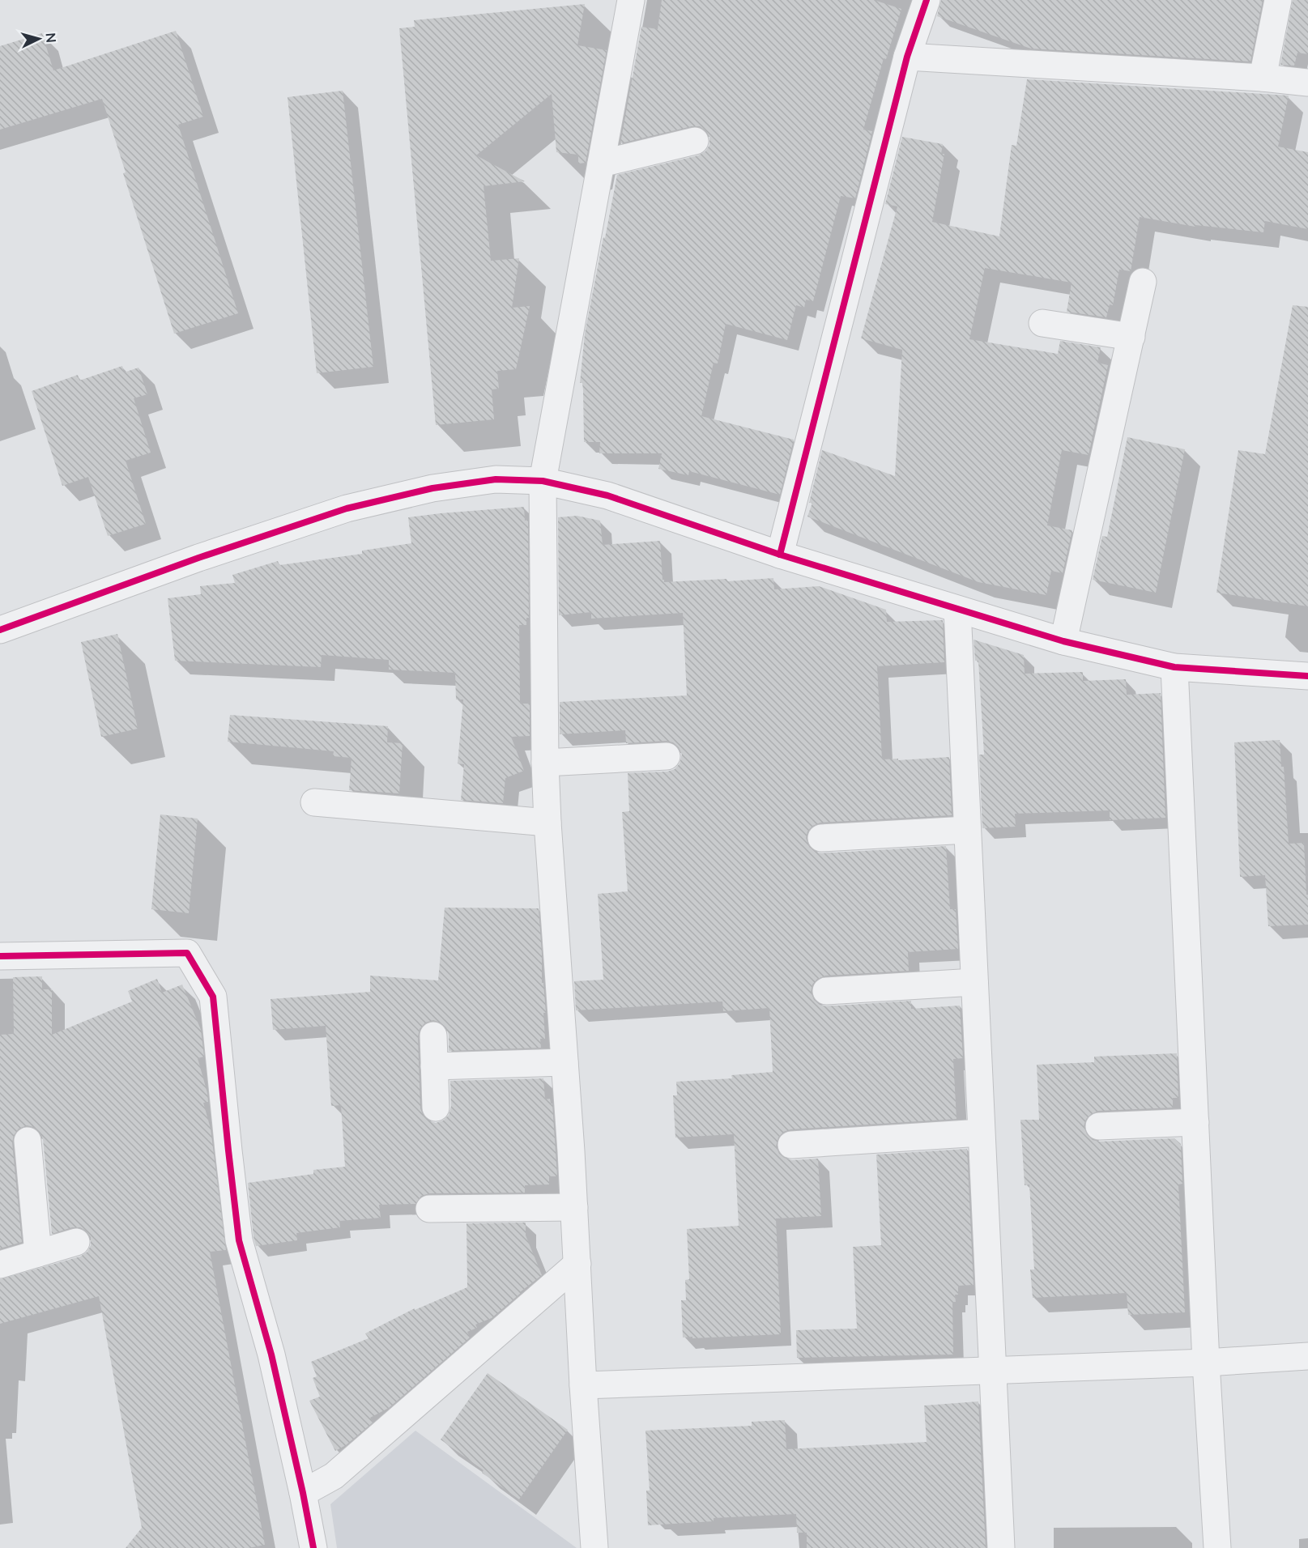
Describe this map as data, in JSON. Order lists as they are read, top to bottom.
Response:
{
  "north": "right"
}
